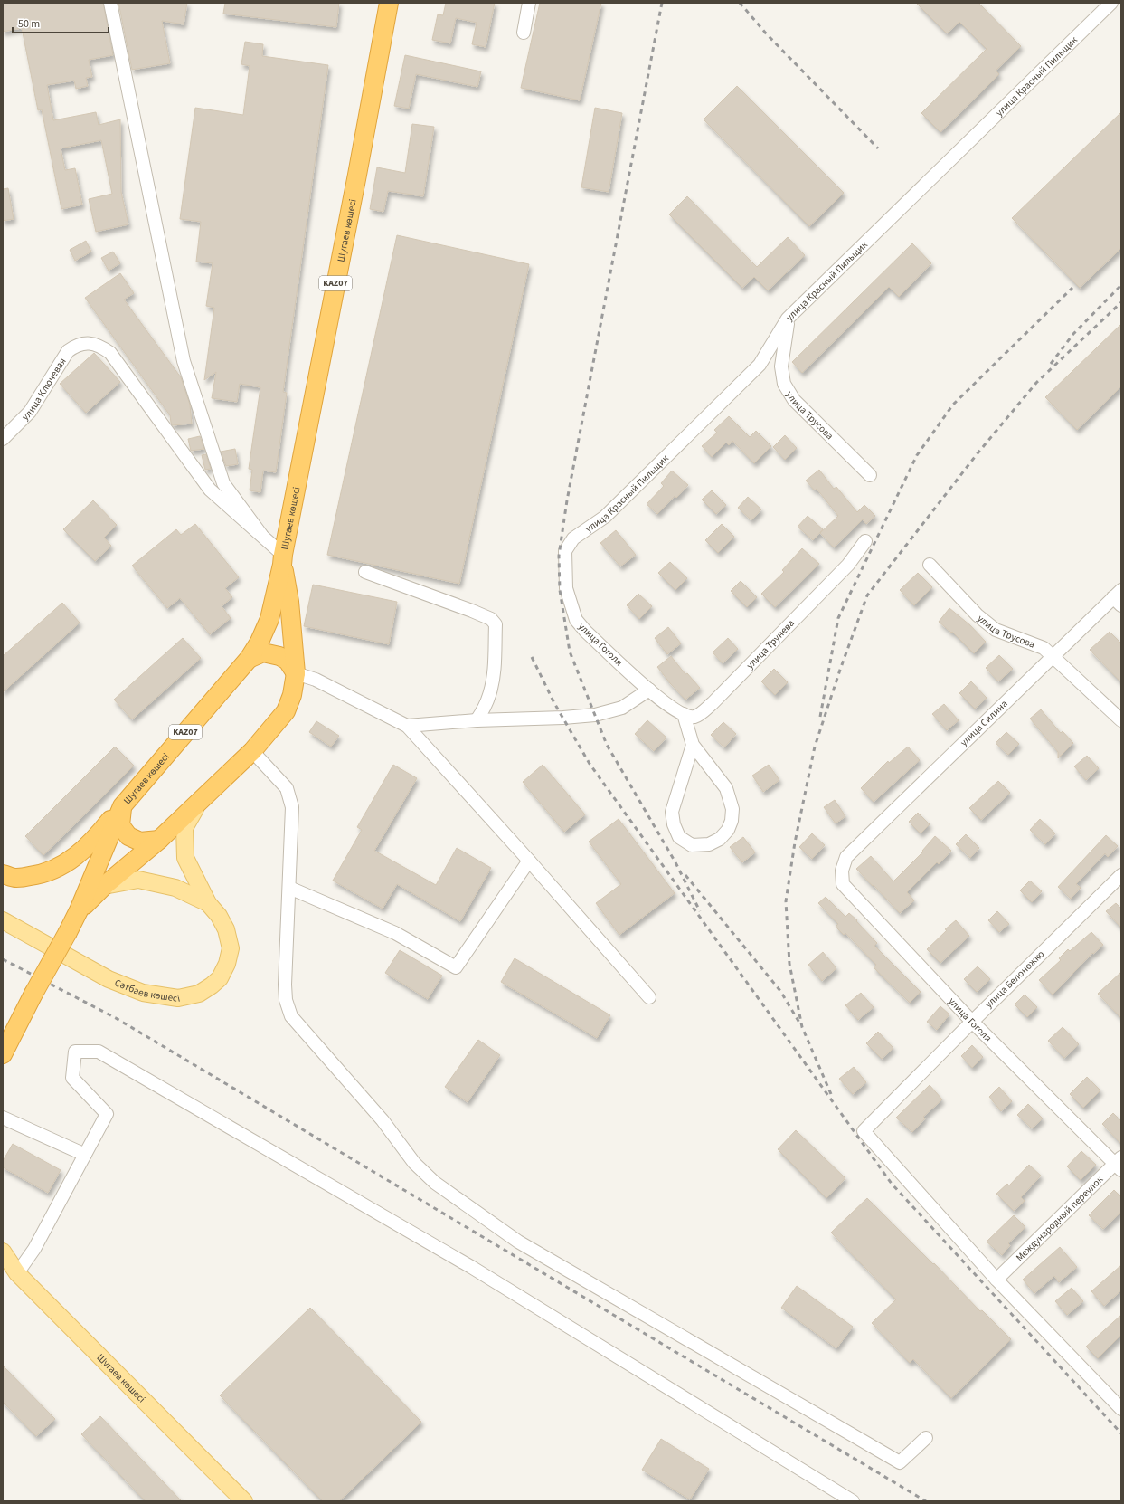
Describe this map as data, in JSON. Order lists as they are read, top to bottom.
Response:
{
  "streets": {
    "highway": ["Шугаев көшесі", "KAZ07"],
    "main road": ["Сәтбаев көшесі"],
    "street": [
      "улица Красный Пильщик",
      "улица Ключевая",
      "улица Трусова",
      "улица Гоголя",
      "улица Трунева",
      "улица Силина",
      "улица Белоножко",
      "Международный переулок"
    ]
  },
  "crossings": [
    ["улица Красный Пильщик", "улица Трусова"],
    ["улица Красный Пильщик", "улица Гоголя"],
    ["Шугаев көшесі", "KAZ07"],
    ["Шугаев көшесі", "Сәтбаев көшесі"],
    ["KAZ07", "Сәтбаев көшесі"],
    ["улица Трусова", "улица Силина"],
    ["улица Гоголя", "улица Трунева"],
    ["улица Гоголя", "улица Силина"],
    ["улица Гоголя", "улица Белоножко"],
    ["улица Гоголя", "Международный переулок"],
    ["улица Белоножко", "Международный переулок"]
  ],
  "scale_bar": "50 m"
}
